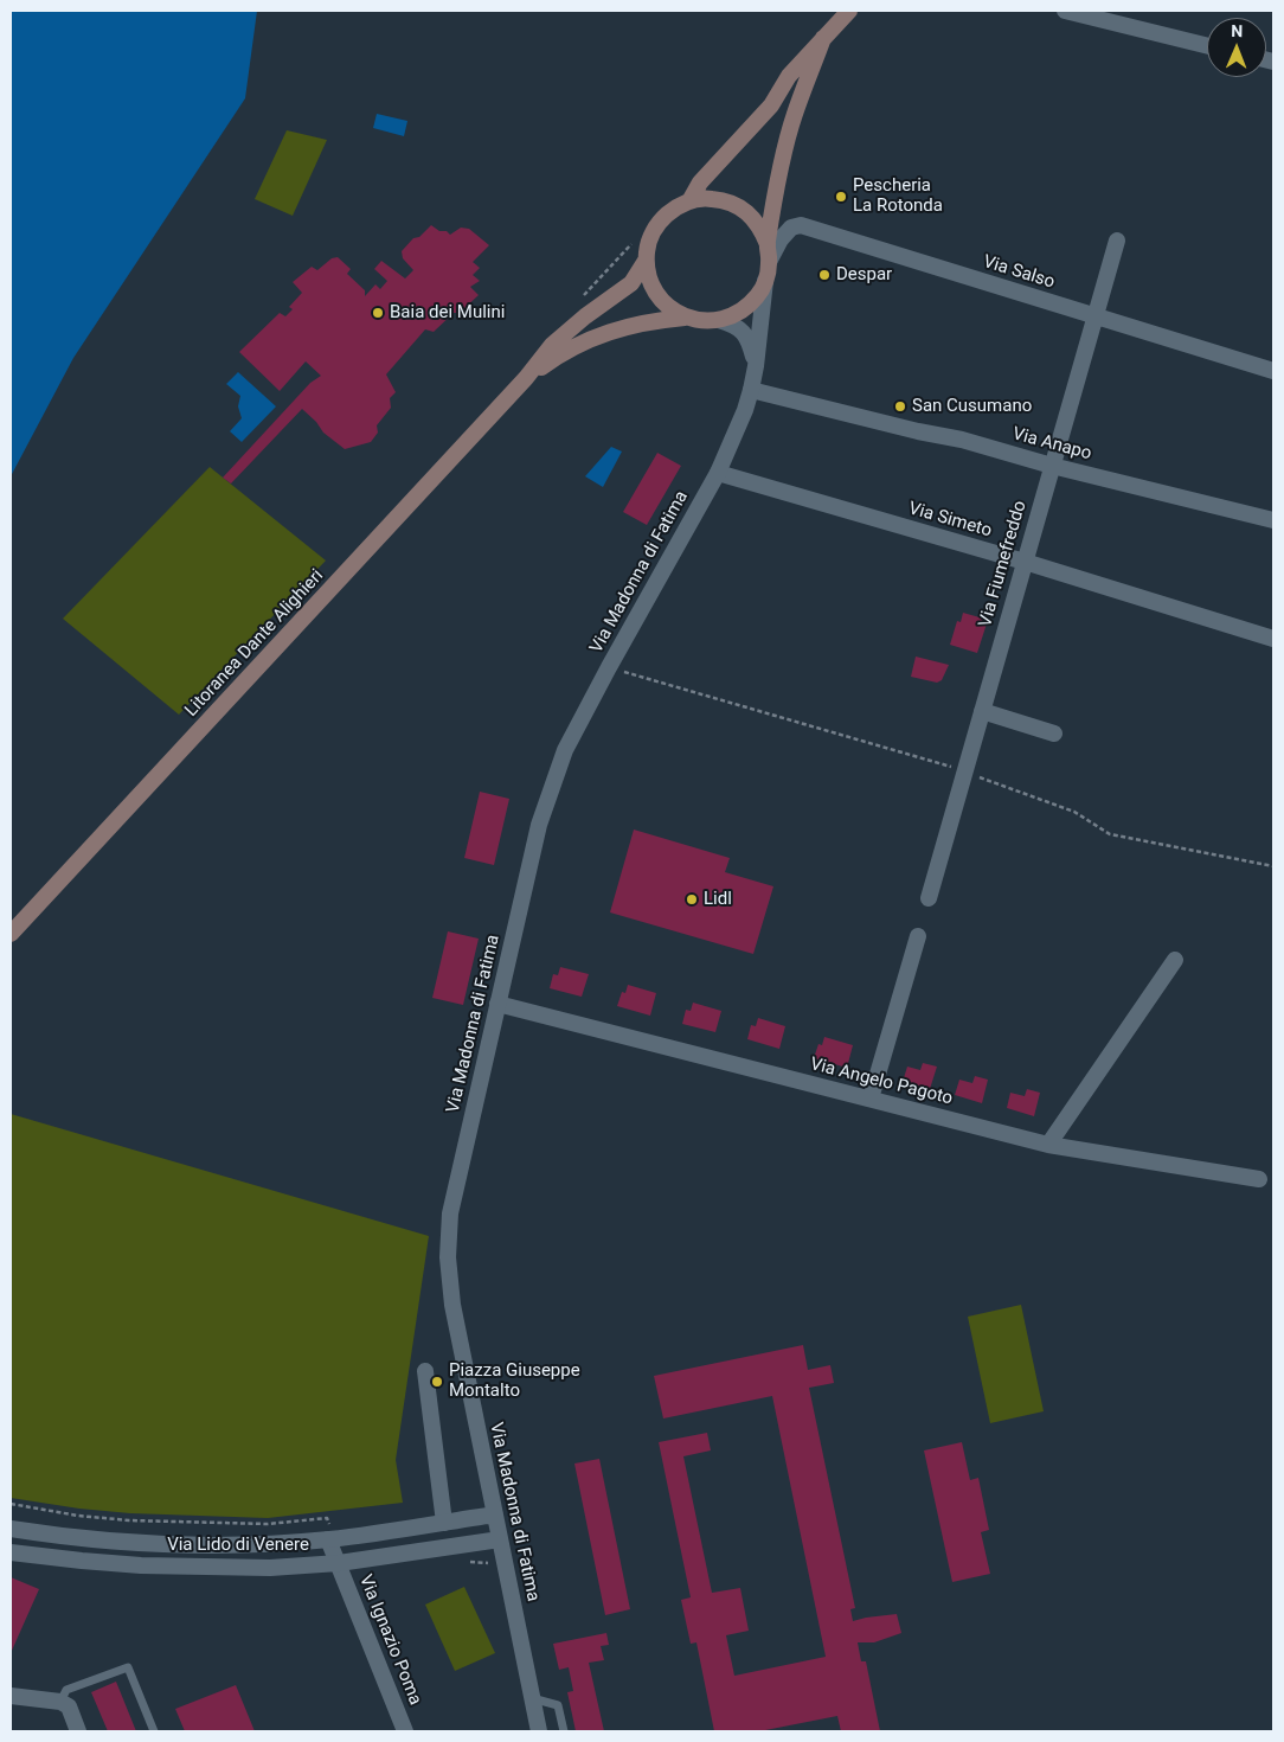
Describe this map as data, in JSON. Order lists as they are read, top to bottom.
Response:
{
  "streets": {
    "main road": ["Litoranea Dante Alighieri"],
    "street": [
      "Via Salso",
      "Via Anapo",
      "Via Simeto",
      "Via Fiumefreddo",
      "Via Madonna di Fatima",
      "Via Angelo Pagoto",
      "Via Lido di Venere",
      "Via Ignazio Poma"
    ]
  },
  "crossings": [
    ["Via Salso", "Via Fiumefreddo"],
    ["Via Salso", "Via Madonna di Fatima"],
    ["Via Anapo", "Via Fiumefreddo"],
    ["Via Anapo", "Via Madonna di Fatima"],
    ["Via Simeto", "Via Fiumefreddo"],
    ["Via Simeto", "Via Madonna di Fatima"],
    ["Via Madonna di Fatima", "Via Angelo Pagoto"],
    ["Via Madonna di Fatima", "Via Lido di Venere"],
    ["Via Lido di Venere", "Via Ignazio Poma"]
  ],
  "places": [
    "Pescheria La Rotonda",
    "Despar",
    "Baia dei Mulini",
    "San Cusumano",
    "Lidl",
    "Piazza Giuseppe Montalto"
  ],
  "north": "top"
}
